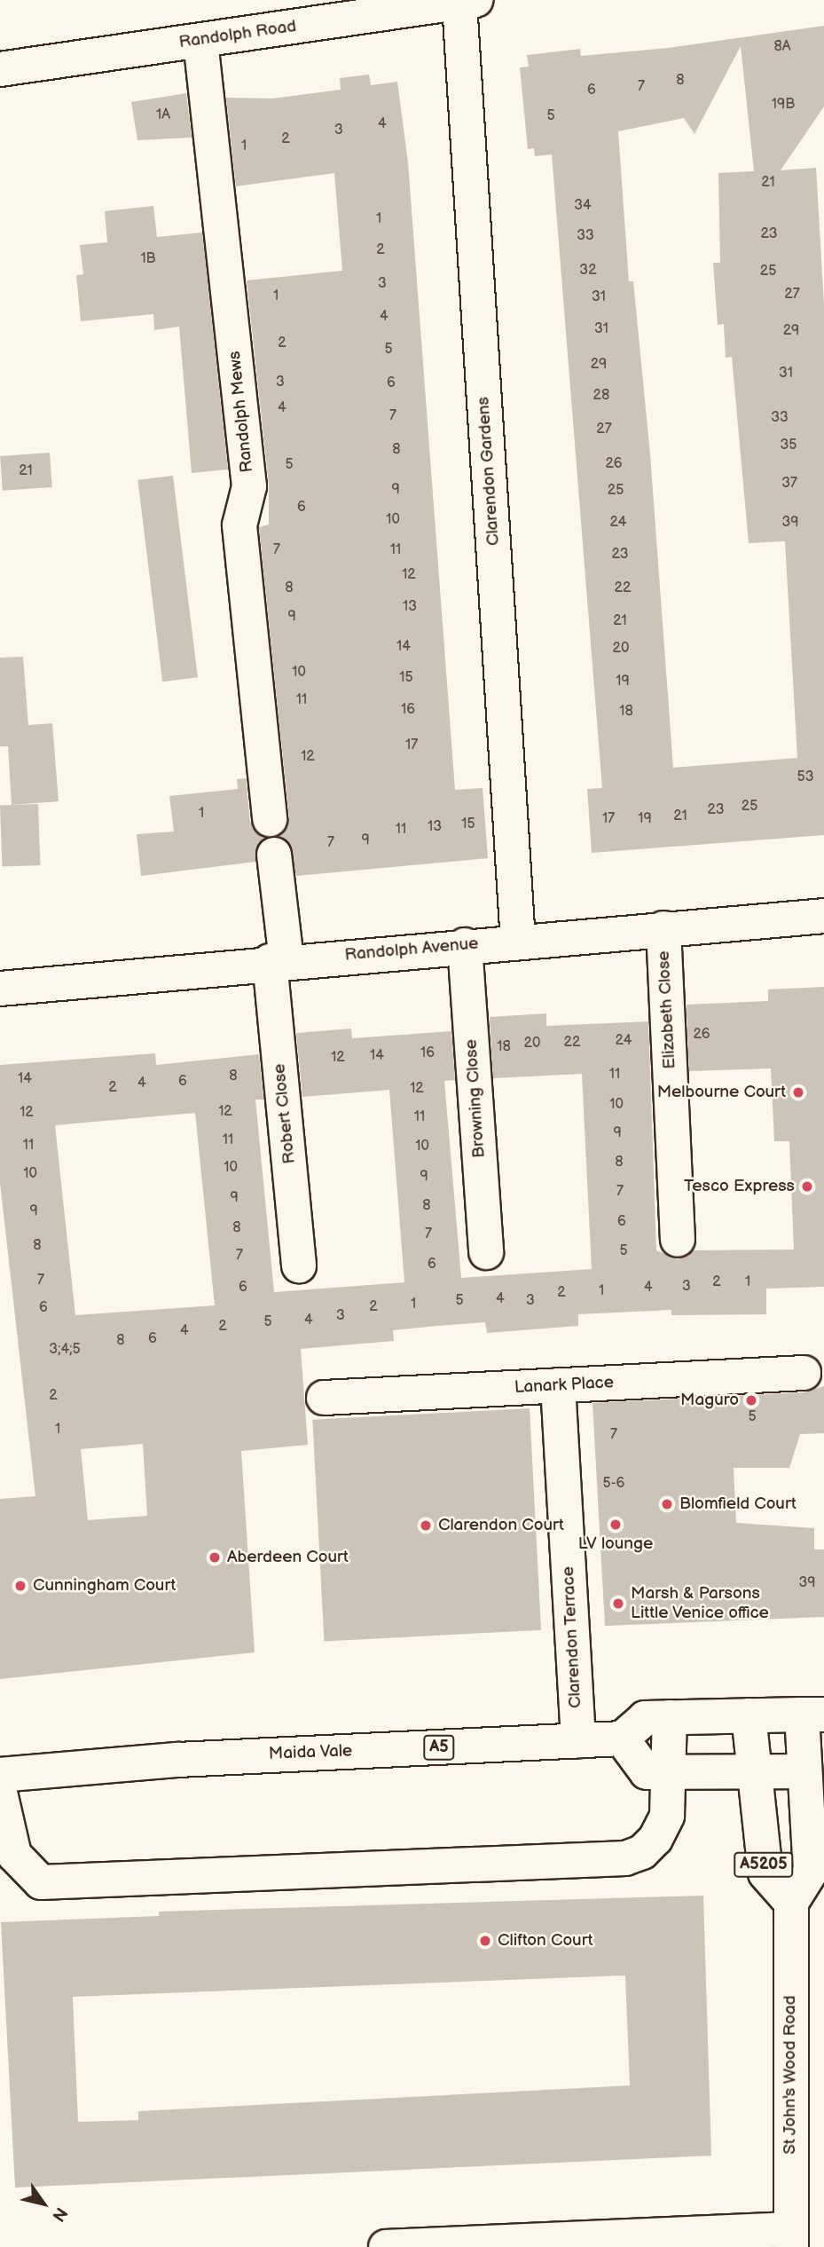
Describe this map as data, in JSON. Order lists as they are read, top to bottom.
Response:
{
  "streets": {
    "main road": [
      "Randolph Road",
      "Randolph Mews",
      "Clarendon Gardens",
      "Randolph Avenue",
      "Elizabeth Close",
      "Browning Close",
      "Robert Close",
      "Lanark Place",
      "Clarendon Terrace",
      "A5",
      "Maida Vale",
      "A5205",
      "St John's Wood Road"
    ]
  },
  "crossings": [
    ["Randolph Road", "Randolph Mews"],
    ["Randolph Road", "Clarendon Gardens"],
    ["Clarendon Gardens", "Randolph Avenue"],
    ["Randolph Avenue", "Elizabeth Close"],
    ["Randolph Avenue", "Browning Close"],
    ["Randolph Avenue", "Robert Close"],
    ["Lanark Place", "Clarendon Terrace"],
    ["Clarendon Terrace", "Maida Vale"],
    ["A5205", "St John's Wood Road"]
  ],
  "places": [
    "Melbourne Court",
    "Tesco Express",
    "Maguro",
    "Blomfield Court",
    "LV lounge",
    "Clarendon Court",
    "Aberdeen Court",
    "Cunningham Court",
    "Marsh & Parsons Little Venice office",
    "Clifton Court"
  ],
  "house_numbers": [
    "8A",
    "8",
    "7",
    "6",
    "19B",
    "1A",
    "5",
    "4",
    "3",
    "2",
    "1",
    "21",
    "34",
    "1",
    "23",
    "33",
    "2",
    "1B",
    "32",
    "25",
    "3",
    "27",
    "1",
    "31",
    "4",
    "31",
    "29",
    "2",
    "5",
    "29",
    "31",
    "3",
    "6",
    "28",
    "4",
    "7",
    "33",
    "27",
    "35",
    "8",
    "26",
    "5",
    "21",
    "37",
    "9",
    "25",
    "6",
    "10",
    "24",
    "39",
    "7",
    "11",
    "23",
    "12",
    "8",
    "22",
    "13",
    "9",
    "21",
    "14",
    "20",
    "10",
    "15",
    "19",
    "11",
    "16",
    "18",
    "17",
    "12",
    "53",
    "25",
    "23",
    "1",
    "21",
    "17",
    "19",
    "15",
    "13",
    "11",
    "9",
    "7",
    "26",
    "24",
    "22",
    "20",
    "18",
    "16",
    "14",
    "12",
    "11",
    "8",
    "14",
    "6",
    "4",
    "2",
    "12",
    "10",
    "12",
    "12",
    "11",
    "9",
    "11",
    "11",
    "10",
    "8",
    "10",
    "10",
    "9",
    "7",
    "9",
    "8",
    "9",
    "6",
    "8",
    "7",
    "8",
    "5",
    "7",
    "6",
    "7",
    "2",
    "1",
    "3",
    "6",
    "4",
    "1",
    "2",
    "4",
    "5",
    "3",
    "1",
    "2",
    "6",
    "3",
    "4",
    "5",
    "2",
    "4",
    "6",
    "8",
    "3;4;5",
    "2",
    "5",
    "1",
    "7",
    "5-6",
    "39"
  ],
  "north": "bottom right"
}
